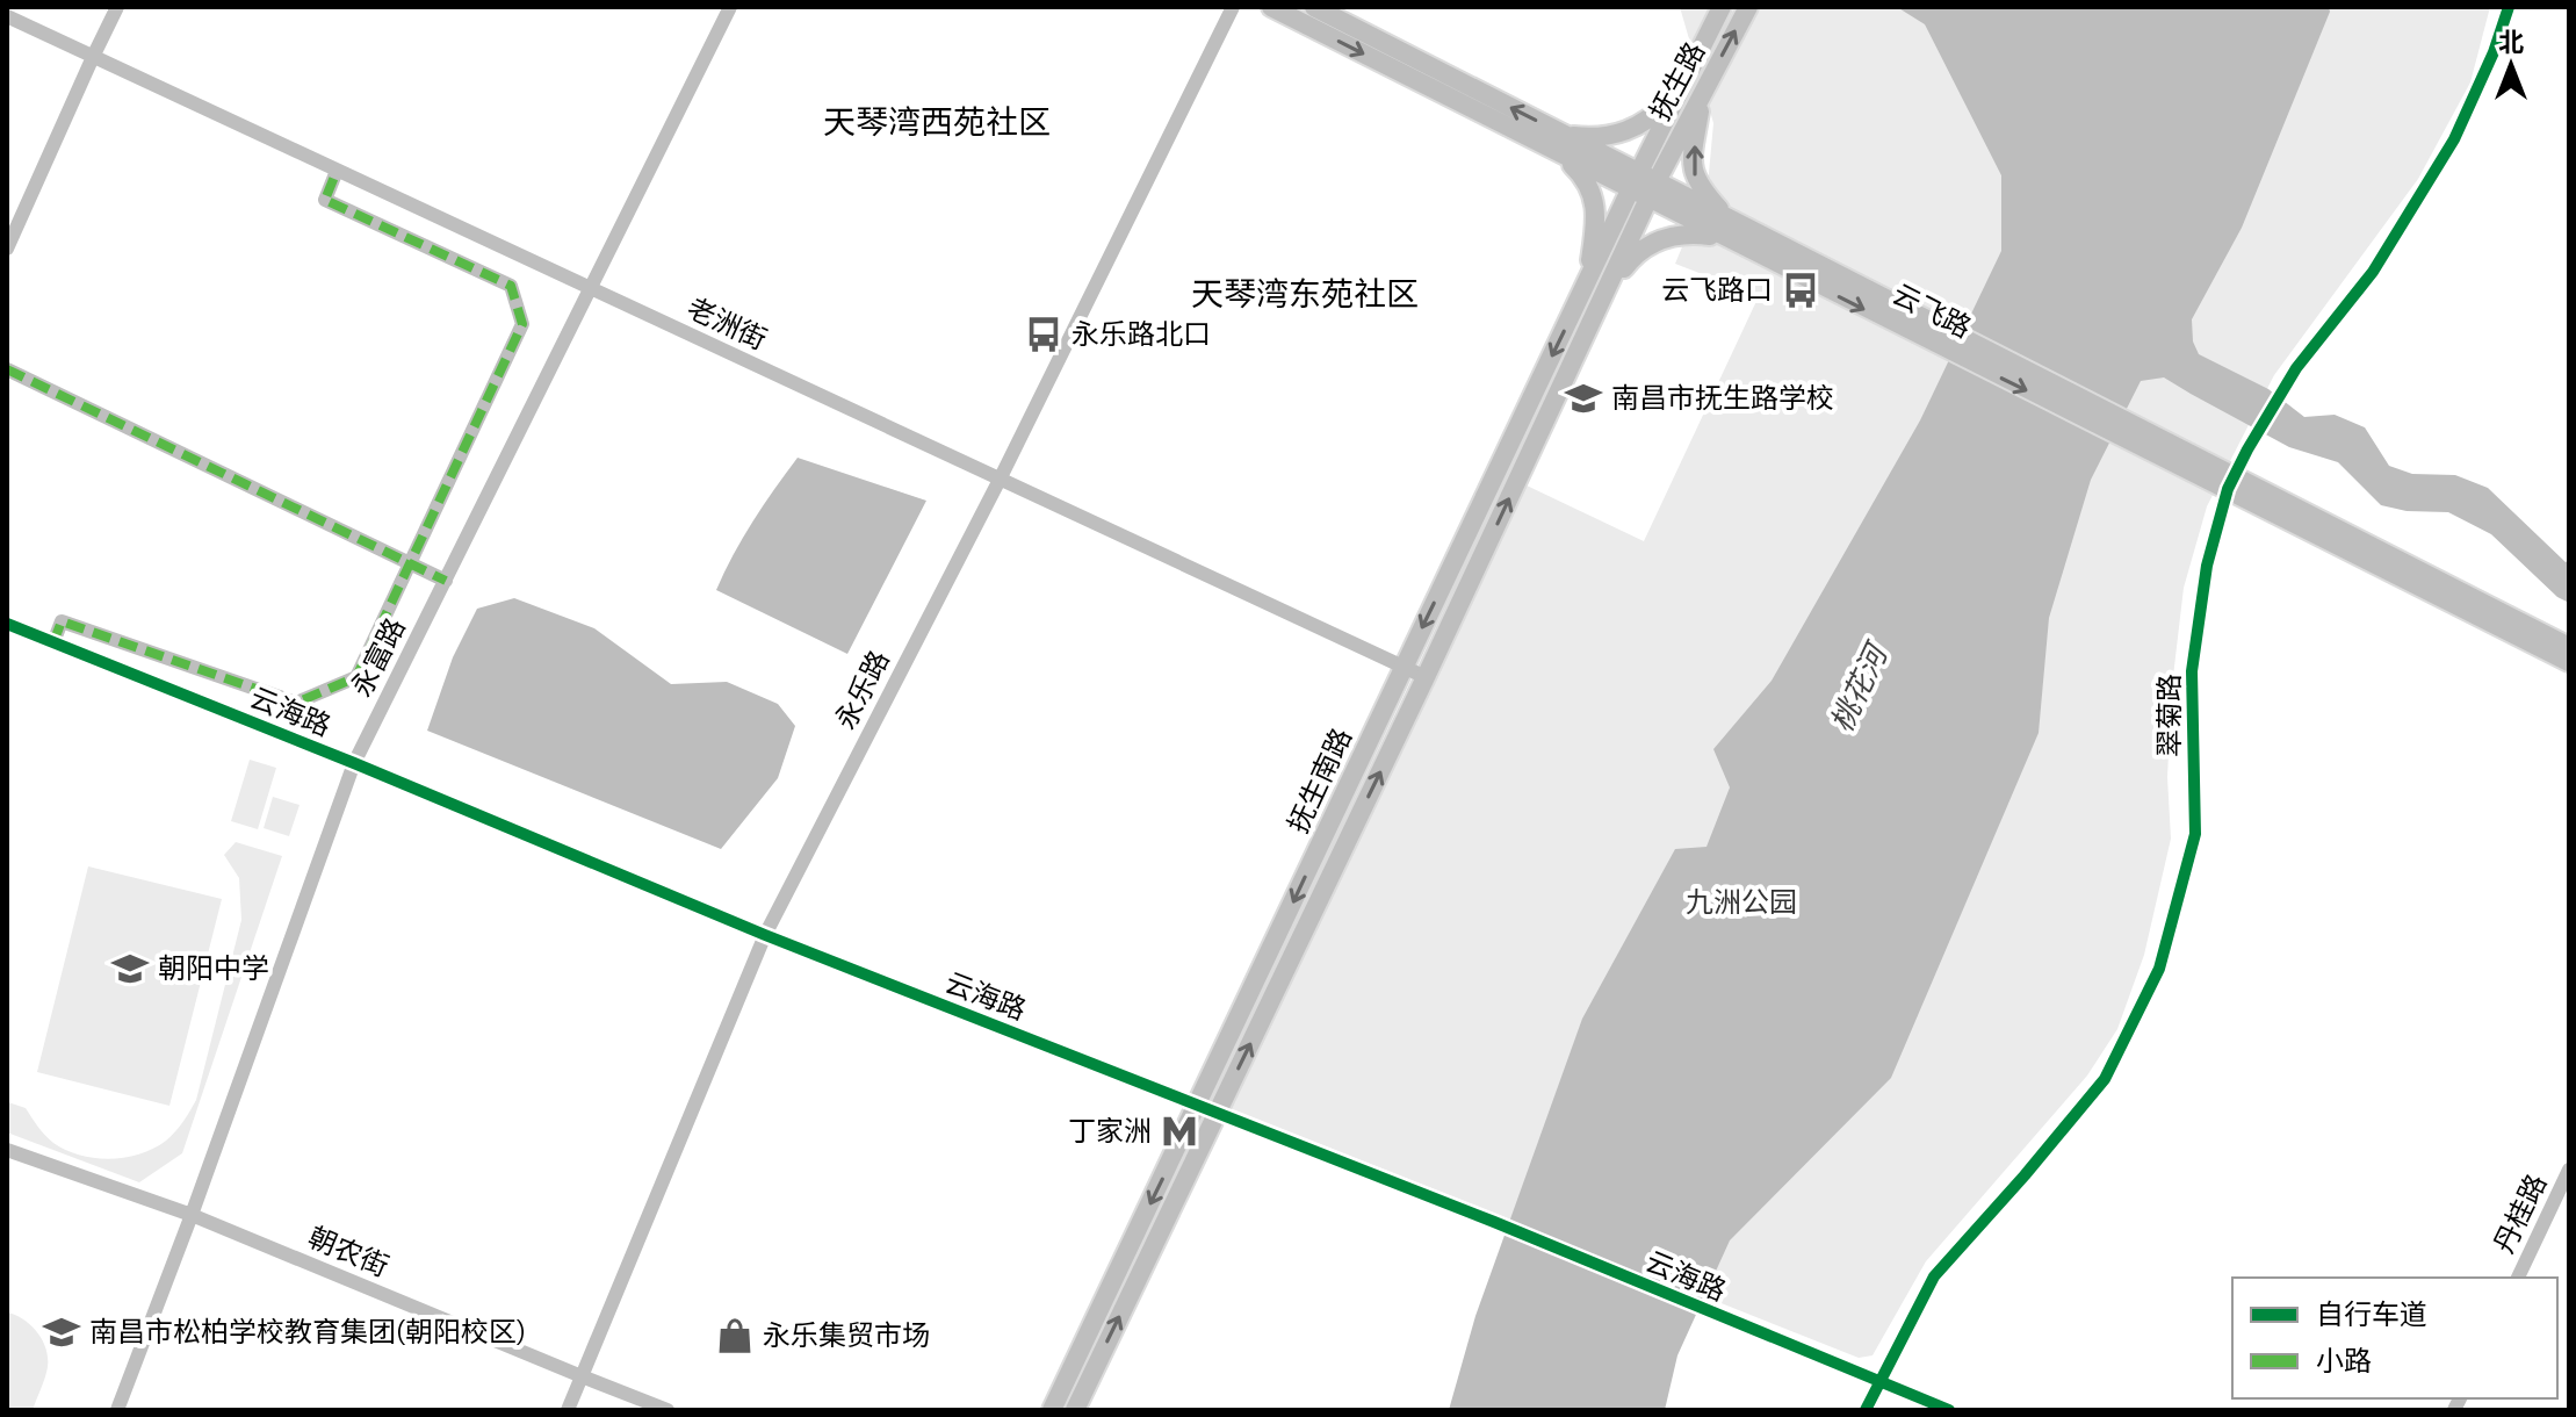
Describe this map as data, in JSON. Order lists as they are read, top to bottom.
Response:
{
  "streets": {
    "main road": ["抚生路", "云飞路", "抚生南路"],
    "street": [
      "老洲街",
      "永富路",
      "永乐路",
      "云海路",
      "翠菊路",
      "丹桂路",
      "朝农街"
    ]
  },
  "crossings": [
    ["抚生路", "云飞路"],
    ["抚生路", "抚生南路"],
    ["云飞路", "翠菊路"],
    ["云飞路", "抚生南路"],
    ["老洲街", "永富路"],
    ["老洲街", "永乐路"],
    ["老洲街", "抚生南路"],
    ["永富路", "云海路"],
    ["永富路", "朝农街"],
    ["永乐路", "云海路"],
    ["永乐路", "朝农街"],
    ["云海路", "翠菊路"],
    ["云海路", "抚生南路"]
  ],
  "districts": ["天琴湾西苑社区", "天琴湾东苑社区"],
  "water": ["桃花河"],
  "parks": ["九洲公园"],
  "places": {
    "bus stop": ["云飞路口", "永乐路北口"],
    "school or university": ["南昌市抚生路学校", "朝阳中学", "南昌市松柏学校教育集团(朝阳校区)"],
    "metro station": ["丁家洲"],
    "shop": ["永乐集贸市场"]
  },
  "legend": ["自行车道", "小路"],
  "north": "top"
}
